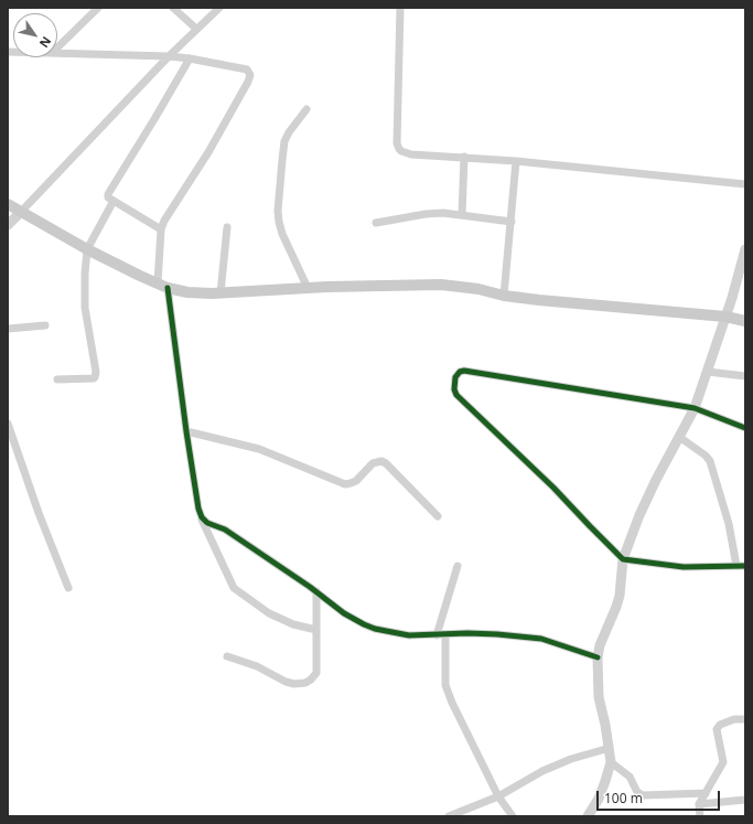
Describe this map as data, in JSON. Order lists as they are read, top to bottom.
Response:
{
  "scale_bar": "100 m",
  "north": "bottom right"
}
